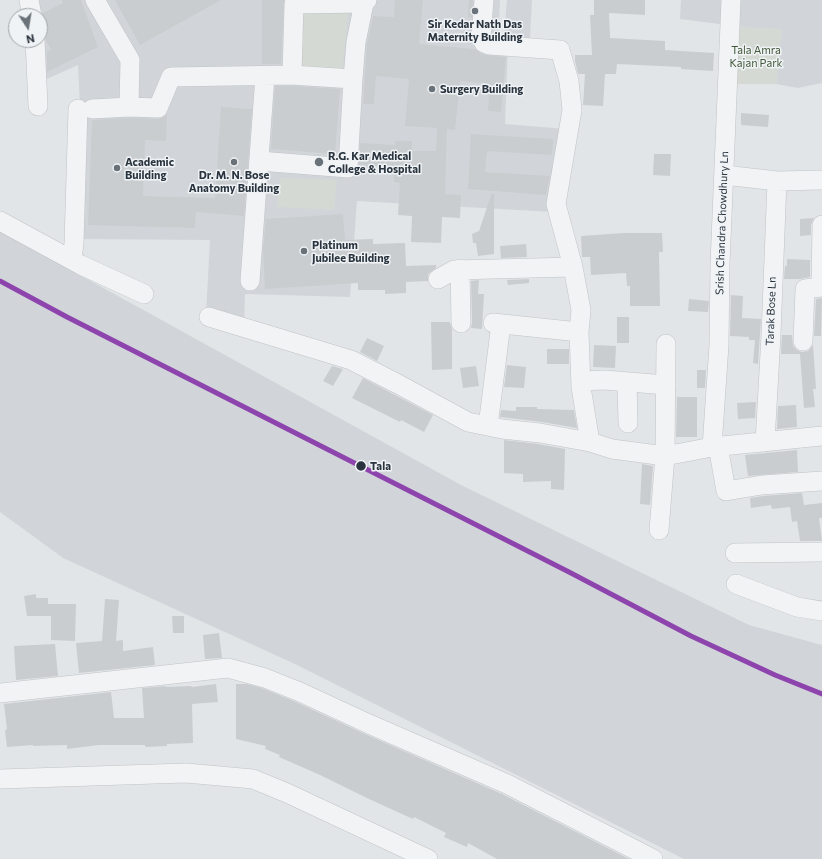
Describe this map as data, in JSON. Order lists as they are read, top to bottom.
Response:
{
  "streets": {
    "street": ["Srish Chandra Chowdhury Ln", "Tarak Bose Ln"]
  },
  "parks": ["Tala Amra Kajan Park"],
  "places": [
    "Sir Kedar Nath Das Maternity Building",
    "Surgery Building",
    "Dr. M. N. Bose Anatomy Building",
    "R.G. Kar Medical College & Hospital",
    "Academic Building",
    "Platinum Jubilee Building",
    "Tala"
  ],
  "north": "bottom"
}
